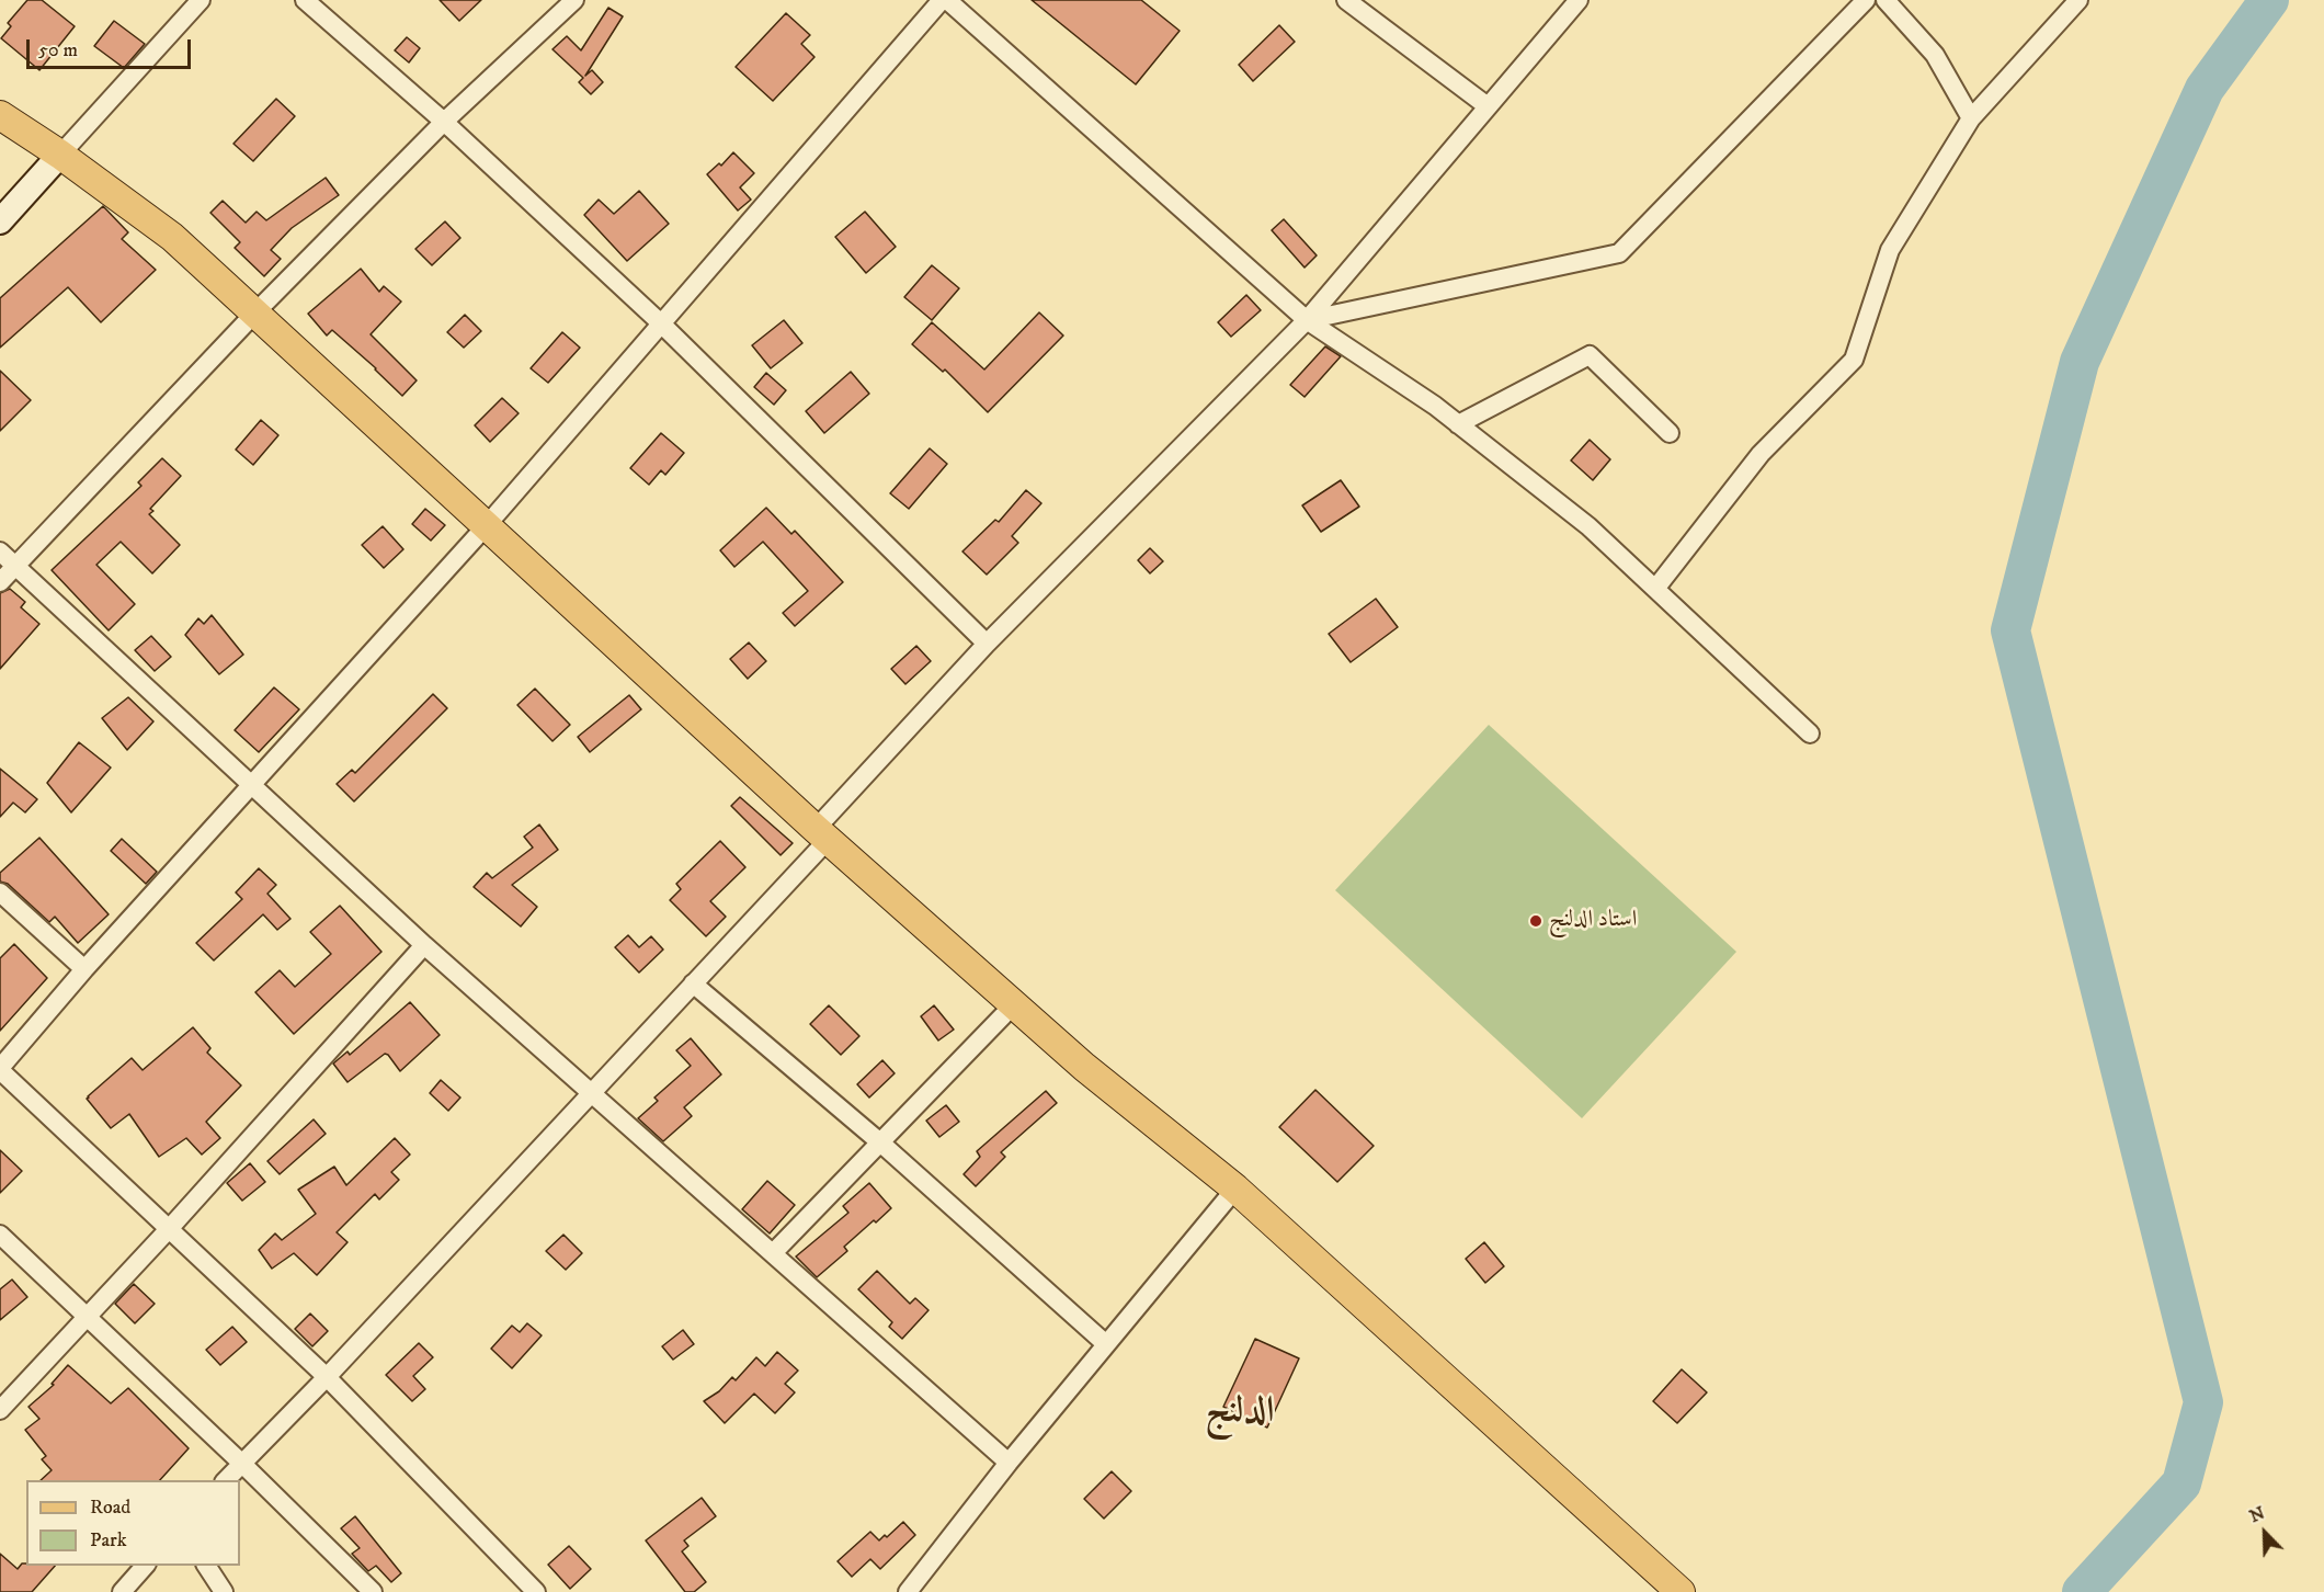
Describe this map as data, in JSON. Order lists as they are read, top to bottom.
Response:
{
  "districts": ["الدلنج"],
  "places": ["استاد الدلنج"],
  "legend": ["Road", "Park"],
  "scale_bar": "50 m",
  "north": "top left"
}
